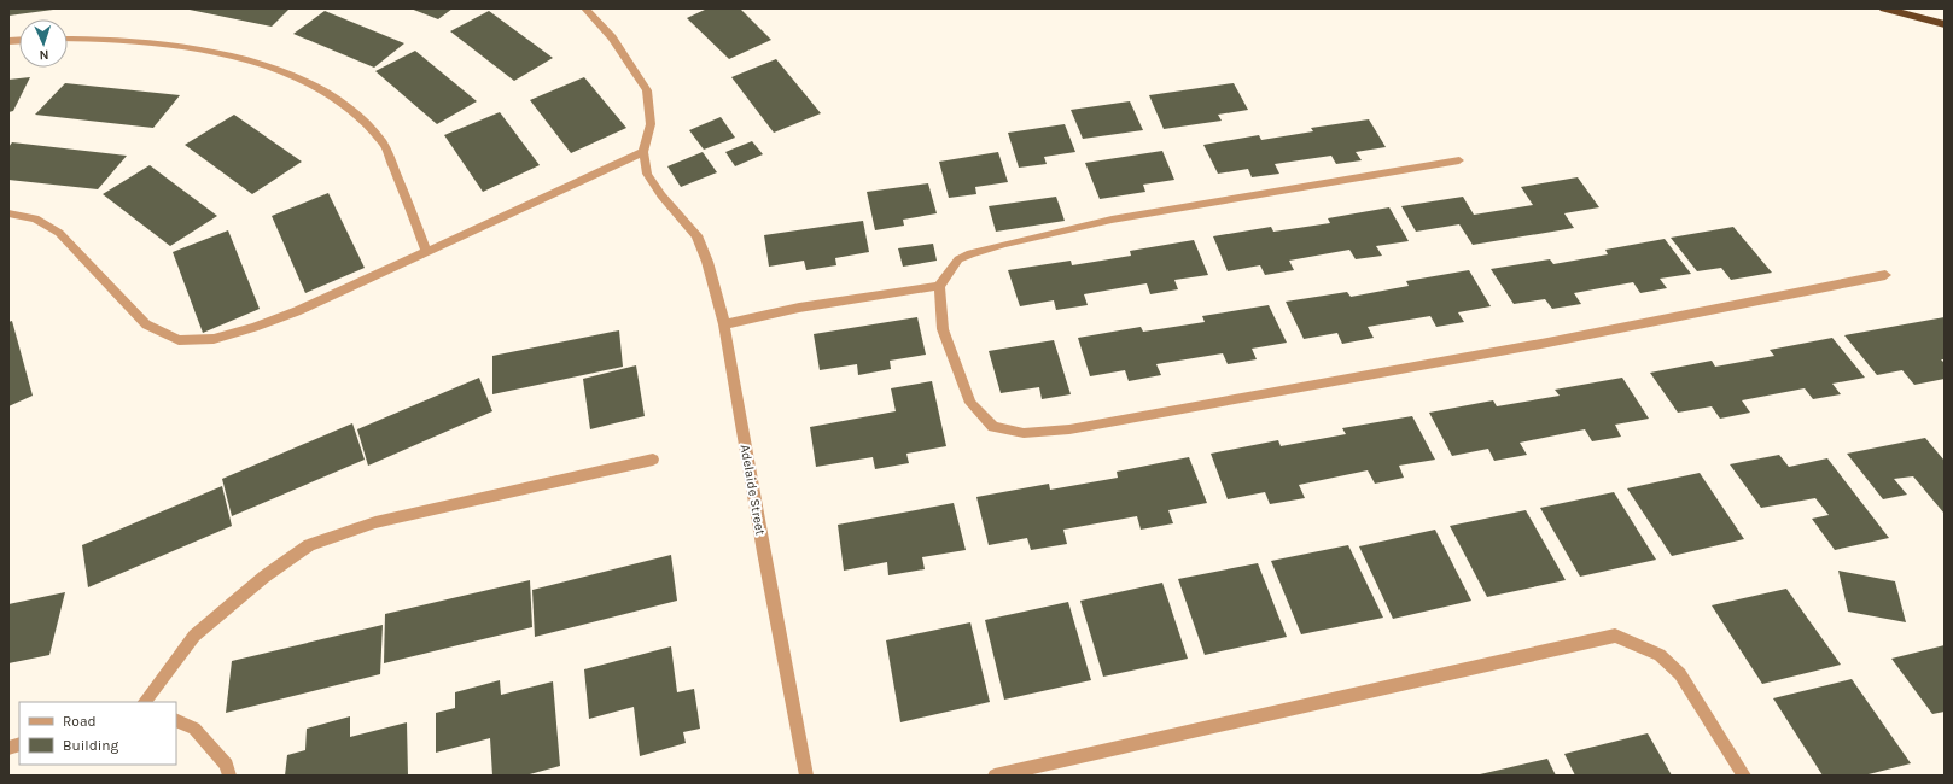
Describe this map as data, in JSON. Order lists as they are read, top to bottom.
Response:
{
  "streets": {
    "street": ["Adelaide Street"]
  },
  "legend": ["Road", "Building"],
  "north": "bottom"
}
